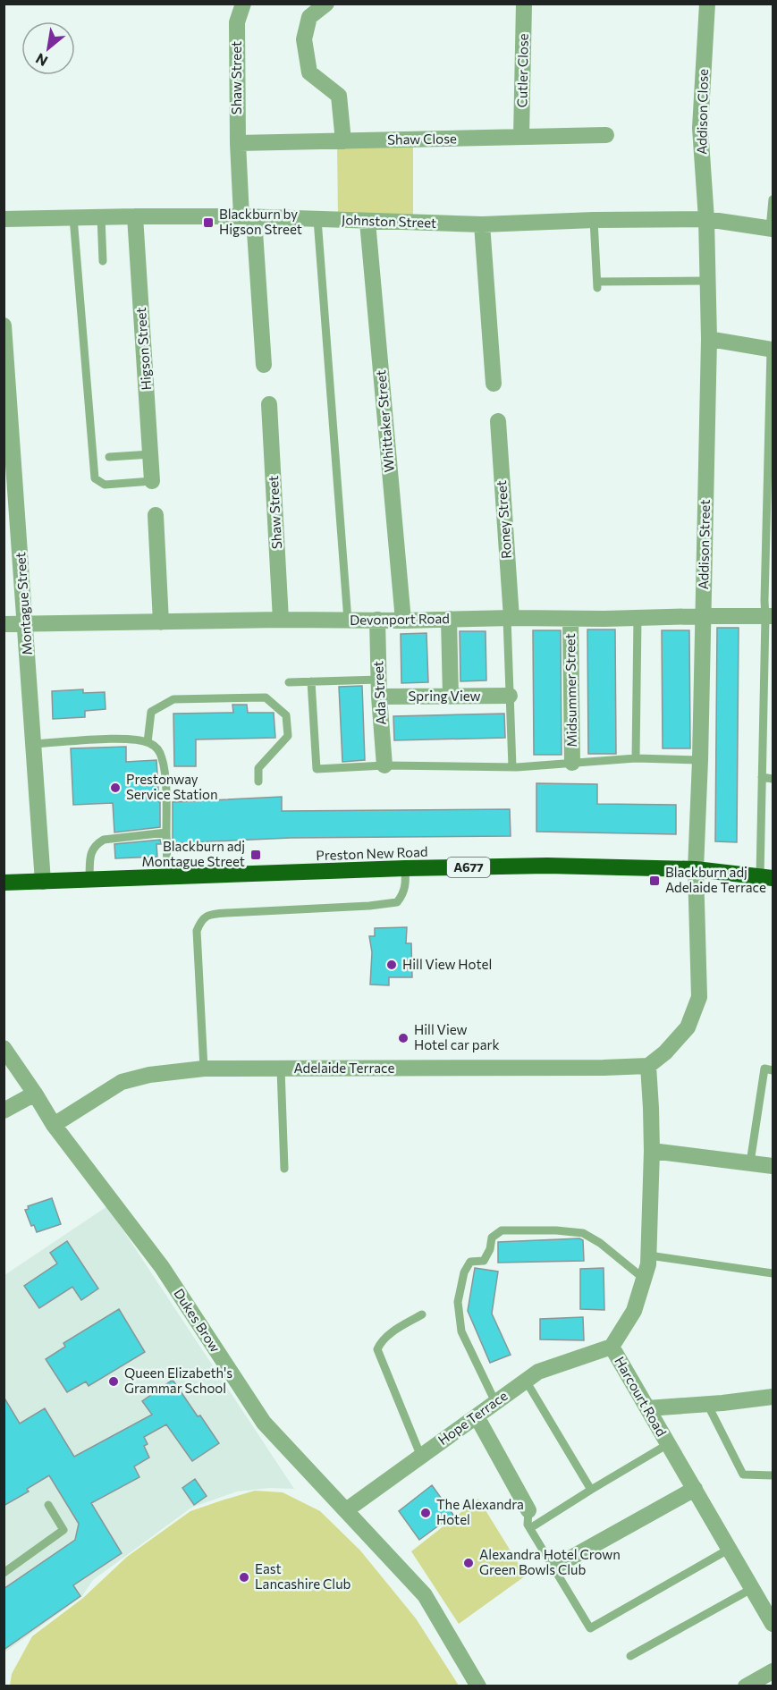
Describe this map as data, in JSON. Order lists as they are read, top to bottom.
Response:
{
  "streets": {
    "highway": ["Preston New Road", "A677"],
    "street": [
      "Cutler Close",
      "Shaw Street",
      "Addison Close",
      "Shaw Close",
      "Johnston Street",
      "Higson Street",
      "Whittaker Street",
      "Roney Street",
      "Addison Street",
      "Montague Street",
      "Devonport Road",
      "Midsummer Street",
      "Ada Street",
      "Spring View",
      "Adelaide Terrace",
      "Dukes Brow",
      "Harcourt Road",
      "Hope Terrace"
    ]
  },
  "crossings": [
    ["Cutler Close", "Shaw Close"],
    ["Shaw Street", "Shaw Close"],
    ["Shaw Street", "Johnston Street"],
    ["Shaw Street", "Devonport Road"],
    ["Addison Close", "Johnston Street"],
    ["Addison Close", "Addison Street"],
    ["Johnston Street", "Higson Street"],
    ["Johnston Street", "Whittaker Street"],
    ["Johnston Street", "Addison Street"],
    ["Whittaker Street", "Devonport Road"],
    ["Roney Street", "Devonport Road"],
    ["Addison Street", "Devonport Road"],
    ["Addison Street", "Preston New Road"],
    ["Montague Street", "Devonport Road"],
    ["Montague Street", "Preston New Road"],
    ["Devonport Road", "Midsummer Street"],
    ["Devonport Road", "Ada Street"],
    ["Ada Street", "Spring View"],
    ["Adelaide Terrace", "Dukes Brow"],
    ["Dukes Brow", "Hope Terrace"],
    ["Harcourt Road", "Hope Terrace"]
  ],
  "places": {
    "transit": ["Blackburn by Higson Street", "Blackburn adj Montague Street", "Blackburn adj Adelaide Terrace"],
    "other": [
      "Prestonway Service Station",
      "Hill View Hotel",
      "Hill View Hotel car park",
      "Queen Elizabeth's Grammar School",
      "The Alexandra Hotel",
      "Alexandra Hotel Crown Green Bowls Club",
      "East Lancashire Club"
    ]
  },
  "north": "bottom left"
}
